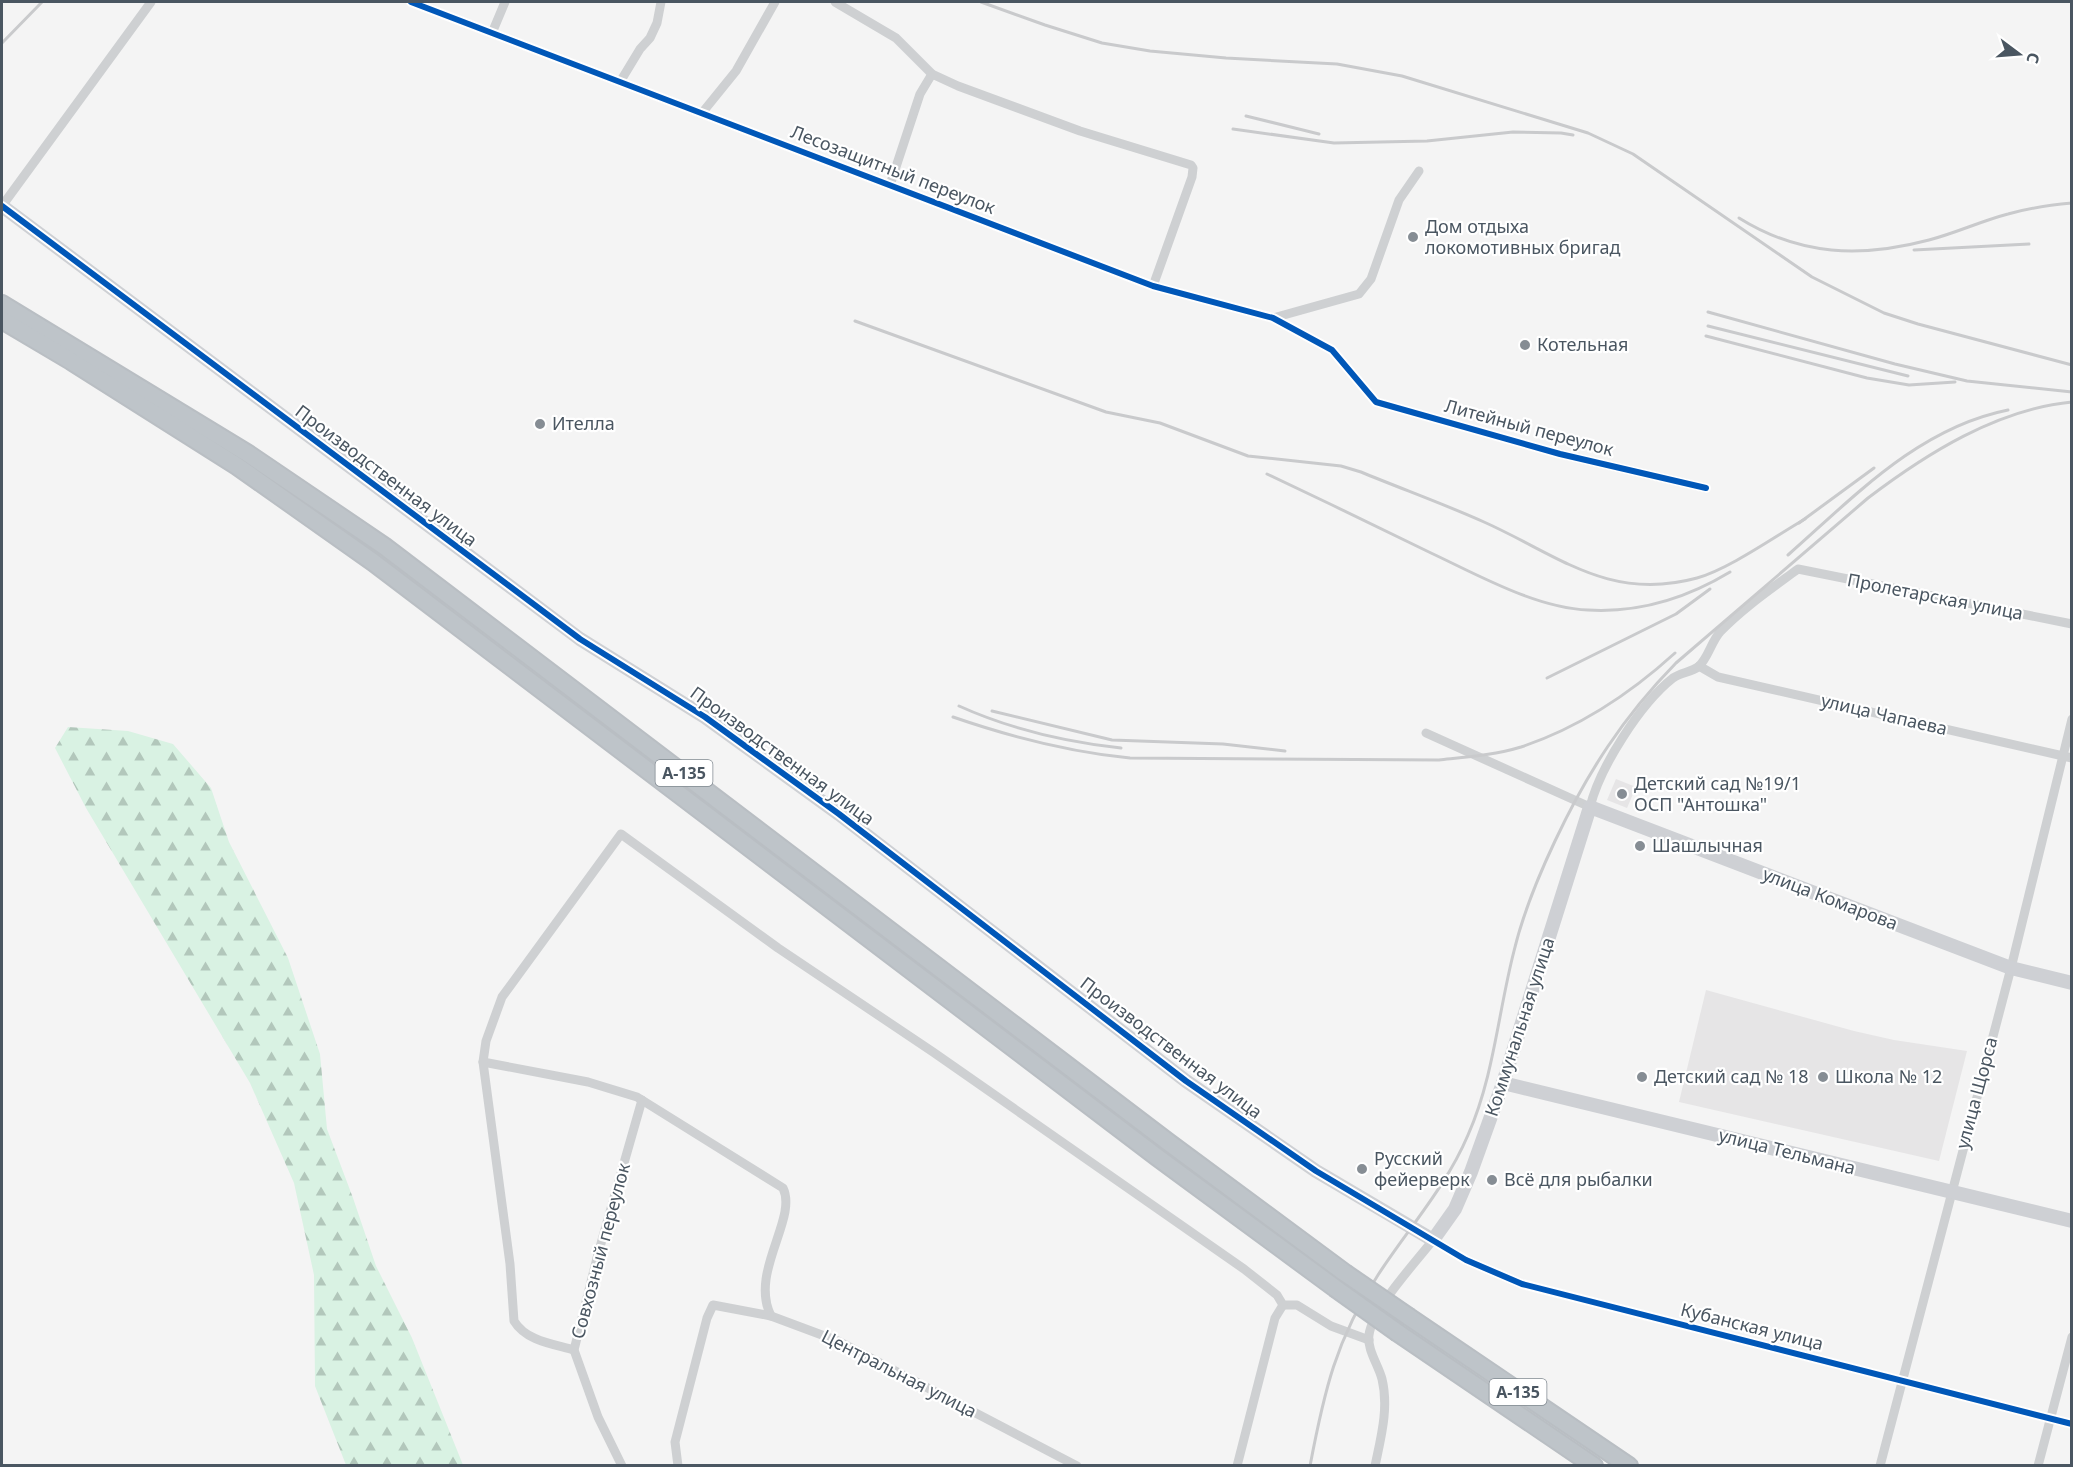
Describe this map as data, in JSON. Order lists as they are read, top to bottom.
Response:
{
  "streets": {
    "highway": ["А-135"],
    "street": [
      "Лесозащитный переулок",
      "Литейный переулок",
      "Производственная улица",
      "Пролетарская улица",
      "улица Чапаева",
      "улица Комарова",
      "Коммунальная улица",
      "улица Щорса",
      "улица Тельмана",
      "Совхозный переулок",
      "Кубанская улица",
      "Центральная улица"
    ]
  },
  "crossings": [
    ["Лесозащитный переулок", "Литейный переулок"],
    ["Производственная улица", "Коммунальная улица"],
    ["Производственная улица", "Кубанская улица"],
    ["Пролетарская улица", "улица Чапаева"],
    ["улица Чапаева", "улица Щорса"],
    ["улица Комарова", "Коммунальная улица"],
    ["улица Комарова", "улица Щорса"],
    ["Коммунальная улица", "улица Тельмана"],
    ["Коммунальная улица", "Кубанская улица"],
    ["улица Щорса", "улица Тельмана"],
    ["улица Щорса", "Кубанская улица"]
  ],
  "places": [
    "Дом отдыха локомотивных бригад",
    "Котельная",
    "Ителла",
    "Детский сад №19/1 ОСП \"Антошка\"",
    "Шашлычная",
    "Детский сад № 18",
    "Школа № 12",
    "Русский фейерверк",
    "Всё для рыбалки"
  ],
  "north": "right"
}
